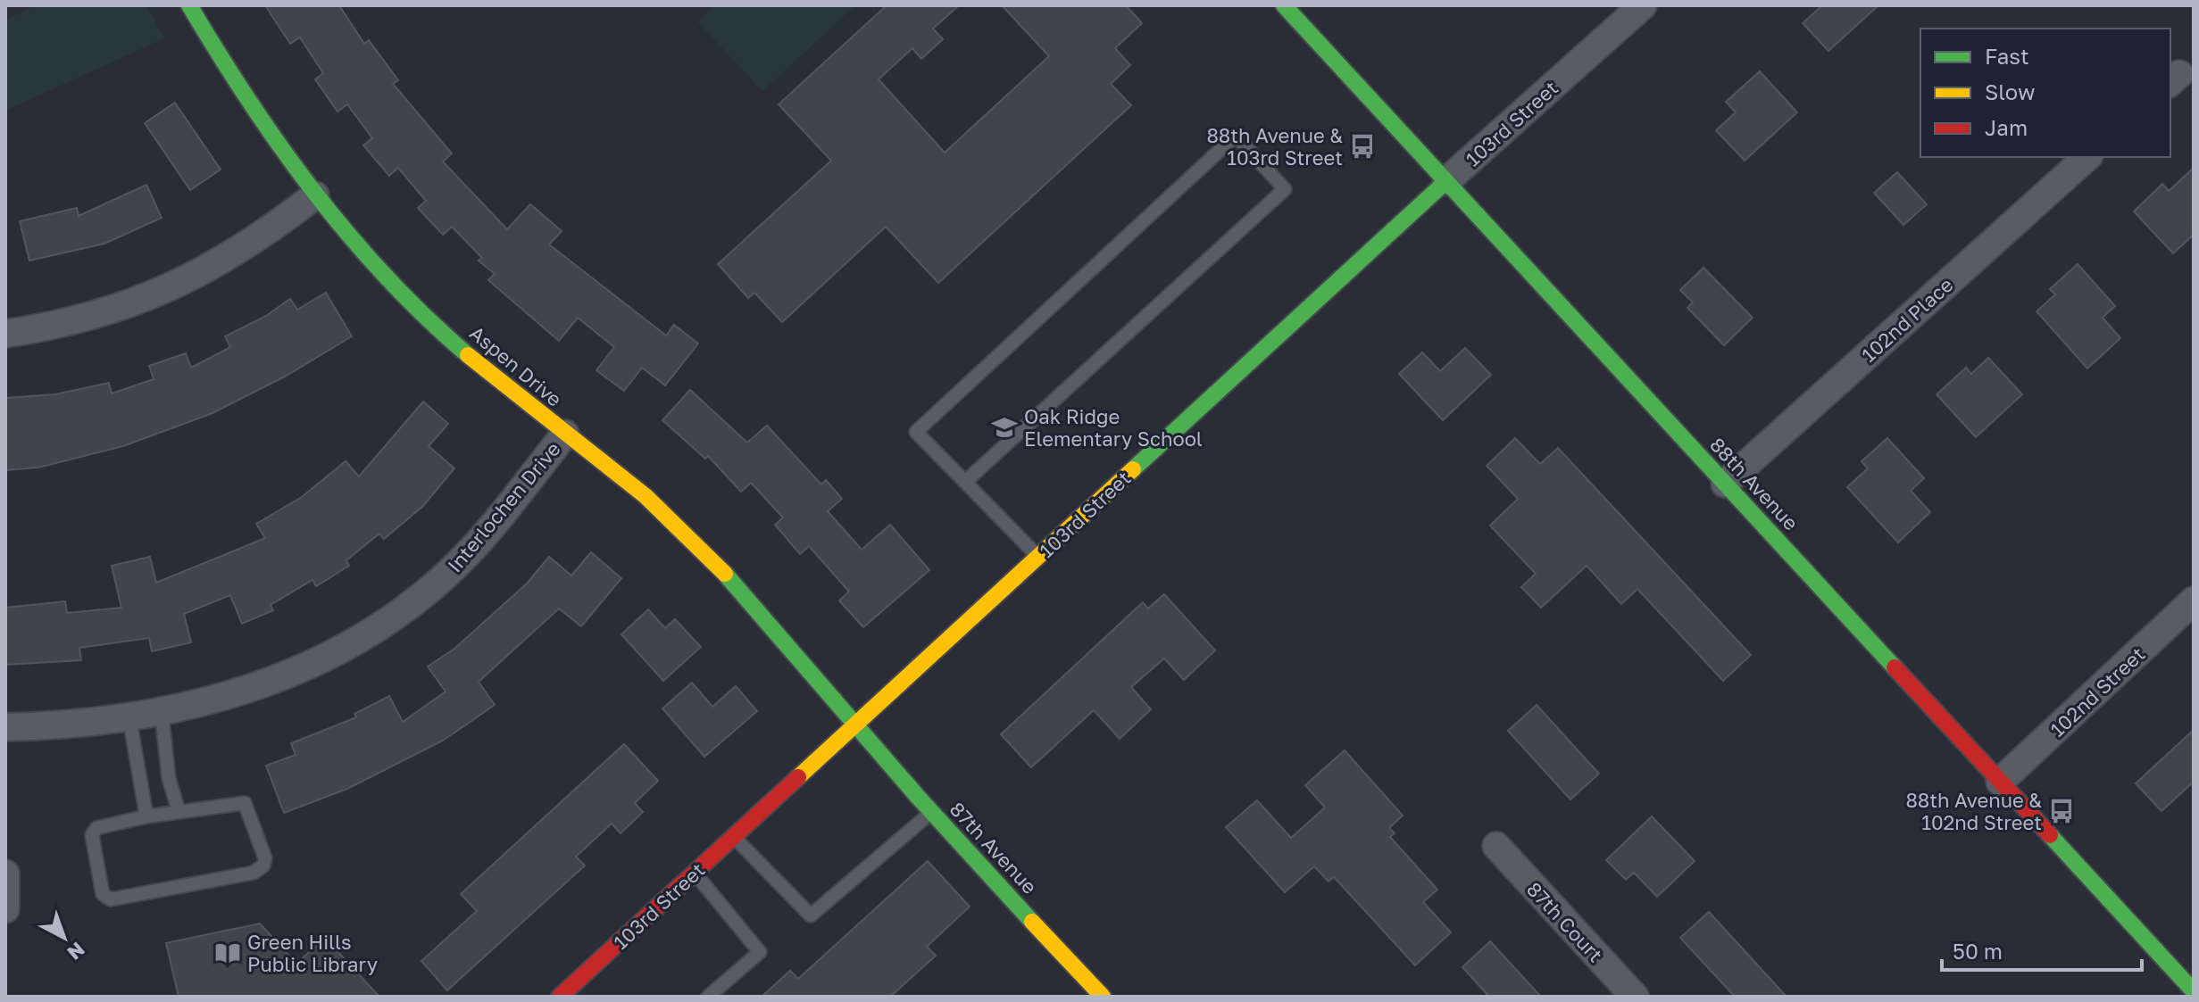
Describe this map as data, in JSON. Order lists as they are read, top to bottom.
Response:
{
  "streets": {
    "street": [
      "103rd Street",
      "102nd Place",
      "Aspen Drive",
      "88th Avenue",
      "Interlochen Drive",
      "102nd Street",
      "87th Avenue",
      "87th Court"
    ]
  },
  "crossings": [
    ["103rd Street", "Aspen Drive"],
    ["103rd Street", "88th Avenue"],
    ["103rd Street", "87th Avenue"],
    ["102nd Place", "88th Avenue"],
    ["Aspen Drive", "Interlochen Drive"],
    ["Aspen Drive", "87th Avenue"],
    ["88th Avenue", "102nd Street"]
  ],
  "places": {
    "bus stop": ["88th Avenue & 103rd Street", "88th Avenue & 102nd Street"],
    "school or university": ["Oak Ridge Elementary School"],
    "library": ["Green Hills Public Library"]
  },
  "legend": ["Fast", "Slow", "Jam"],
  "scale_bar": "50 m",
  "north": "bottom right"
}
